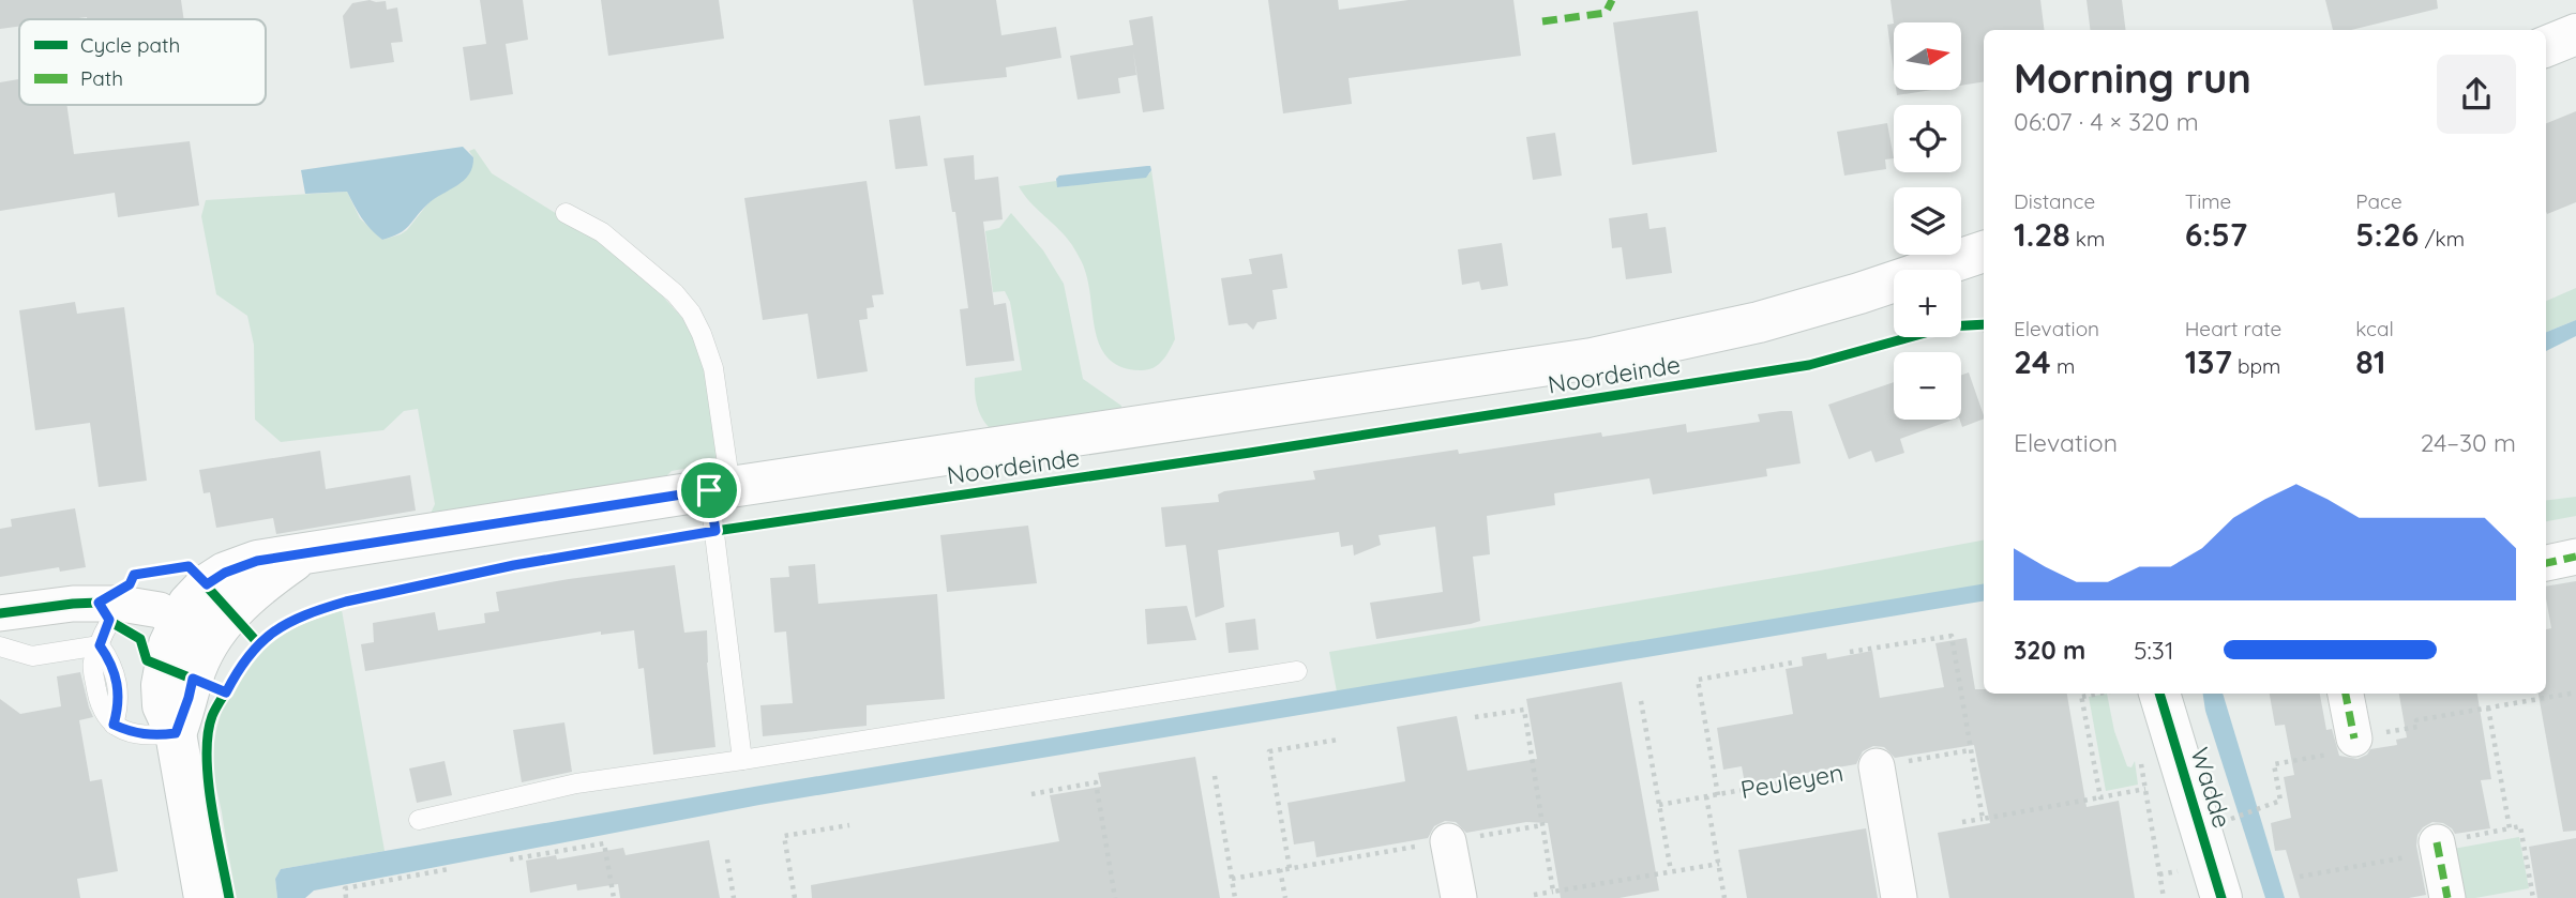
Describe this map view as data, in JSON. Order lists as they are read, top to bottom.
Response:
{
  "streets": {
    "main road": ["Noordeinde", "Wadde"],
    "street": ["Peuleyen"]
  },
  "legend": ["Cycle path", "Path"],
  "north": "right",
  "page": {
    "map_buttons": ["+", "−"],
    "heading": ["Morning run", "06:07 · 4 × 320 m"],
    "stats": [
      ["Distance", "1.28 km"],
      ["Time", "6:57"],
      ["Pace", "5:26 /km"],
      ["Elevation", "24 m"],
      ["Heart rate", "137 bpm"],
      ["kcal", "81"]
    ],
    "chart": ["Elevation", "24–30 m"],
    "list": [
      {
        "name": "320 m",
        "note": "5:31"
      }
    ]
  }
}
